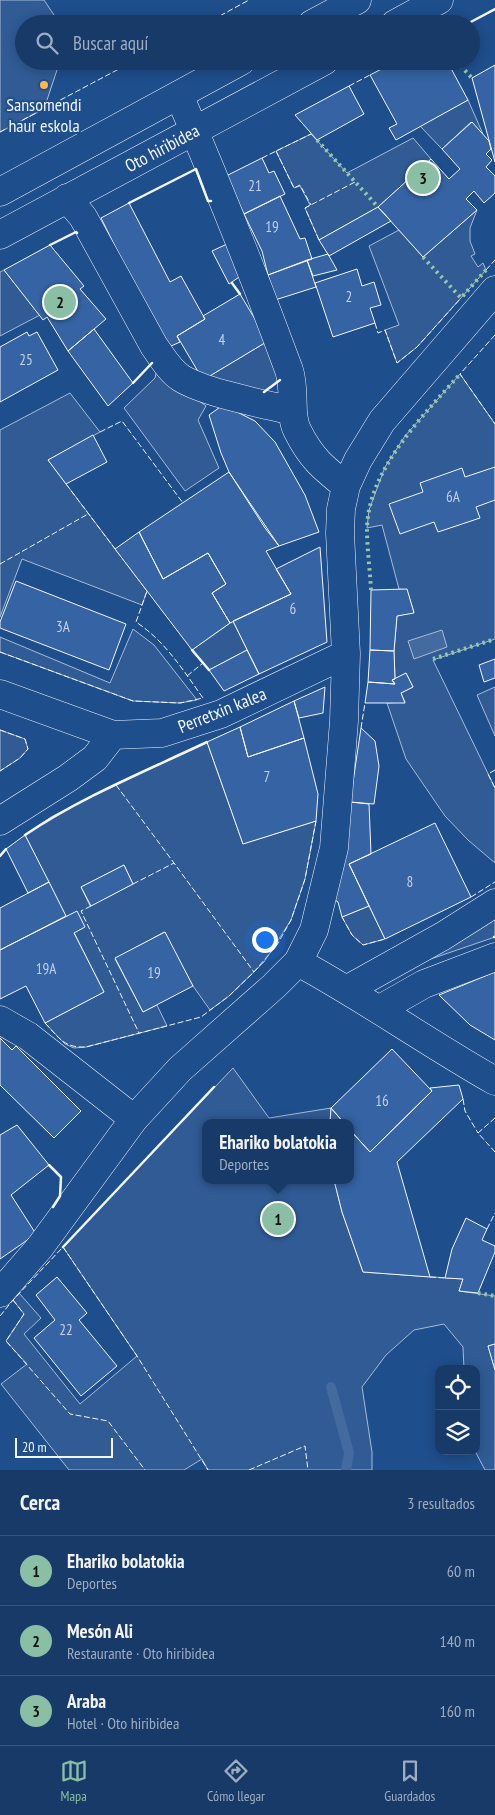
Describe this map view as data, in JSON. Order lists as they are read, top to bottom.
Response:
{
  "streets": {
    "street": ["Oto hiribidea", "Perretxin kalea"]
  },
  "places": ["Sansomendi haur eskola"],
  "house_numbers": [
    "21",
    "19",
    "2",
    "4",
    "25",
    "6A",
    "6",
    "3A",
    "7",
    "8",
    "19A",
    "19",
    "16",
    "22"
  ],
  "scale_bar": "20 m",
  "page": {
    "search": "Buscar aquí",
    "pins": ["3", "2", "1"],
    "popup": ["Ehariko bolatokia", "Deportes"],
    "scale": "20 m",
    "heading": ["Cerca", "3 resultados"],
    "list": [
      {
        "mark": "1",
        "name": "Ehariko bolatokia",
        "note": "Deportes",
        "value": "60 m"
      },
      {
        "mark": "2",
        "name": "Mesón Ali",
        "note": "Restaurante · Oto hiribidea",
        "value": "140 m"
      },
      {
        "mark": "3",
        "name": "Araba",
        "note": "Hotel · Oto hiribidea",
        "value": "160 m"
      }
    ],
    "nav": ["Mapa", "Cómo llegar", "Guardados"]
  }
}
